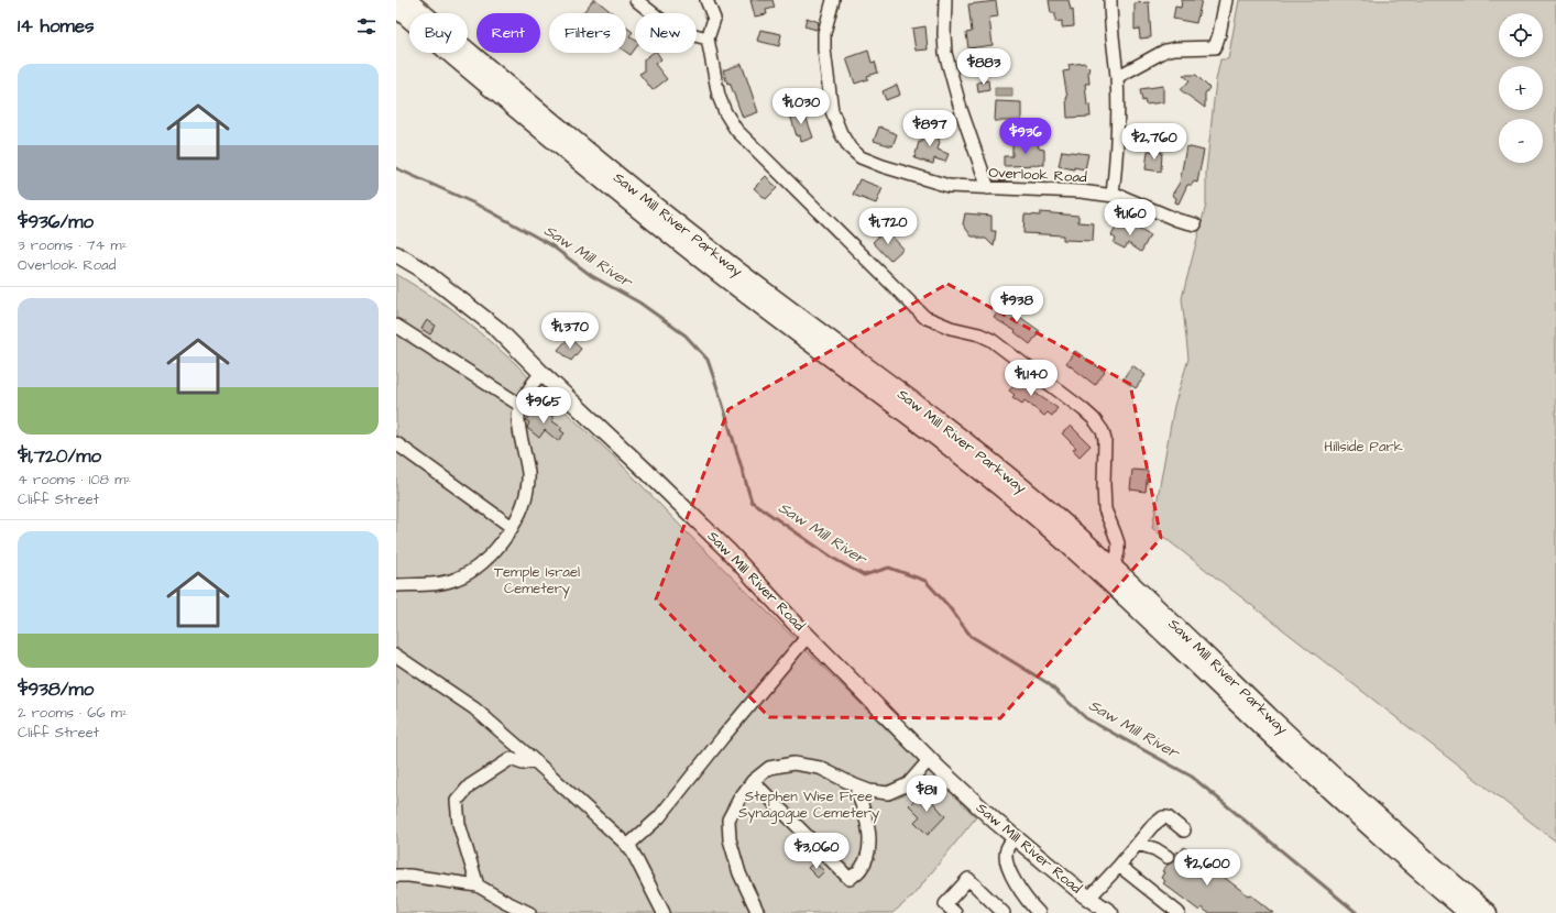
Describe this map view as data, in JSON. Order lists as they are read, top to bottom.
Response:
{
  "streets": {
    "highway": ["Saw Mill River Parkway"],
    "main road": ["Saw Mill River Road"],
    "street": ["Overlook Road"]
  },
  "water": ["Saw Mill River"],
  "parks": ["Hillside Park", "Temple Israel Cemetery", "Stephen Wise Free Synagogue Cemetery"],
  "page": {
    "heading": "14 homes",
    "map_buttons": ["+", "−"],
    "chip": [
      "Buy",
      "Rent",
      "Filters",
      "New"
    ],
    "price": [
      "$883",
      "$1,030",
      "$897",
      "$936",
      "$2,760",
      "$1,160",
      "$1,720",
      "$938",
      "$1,370",
      "$1,140",
      "$965",
      "$811",
      "$3,060",
      "$2,600"
    ],
    "list": [
      {
        "name": "$936/mo",
        "note": "3 rooms · 74 m² · Overlook Road"
      },
      {
        "name": "$1,720/mo",
        "note": "4 rooms · 108 m² · Cliff Street"
      },
      {
        "name": "$938/mo",
        "note": "2 rooms · 66 m² · Cliff Street"
      }
    ]
  }
}
